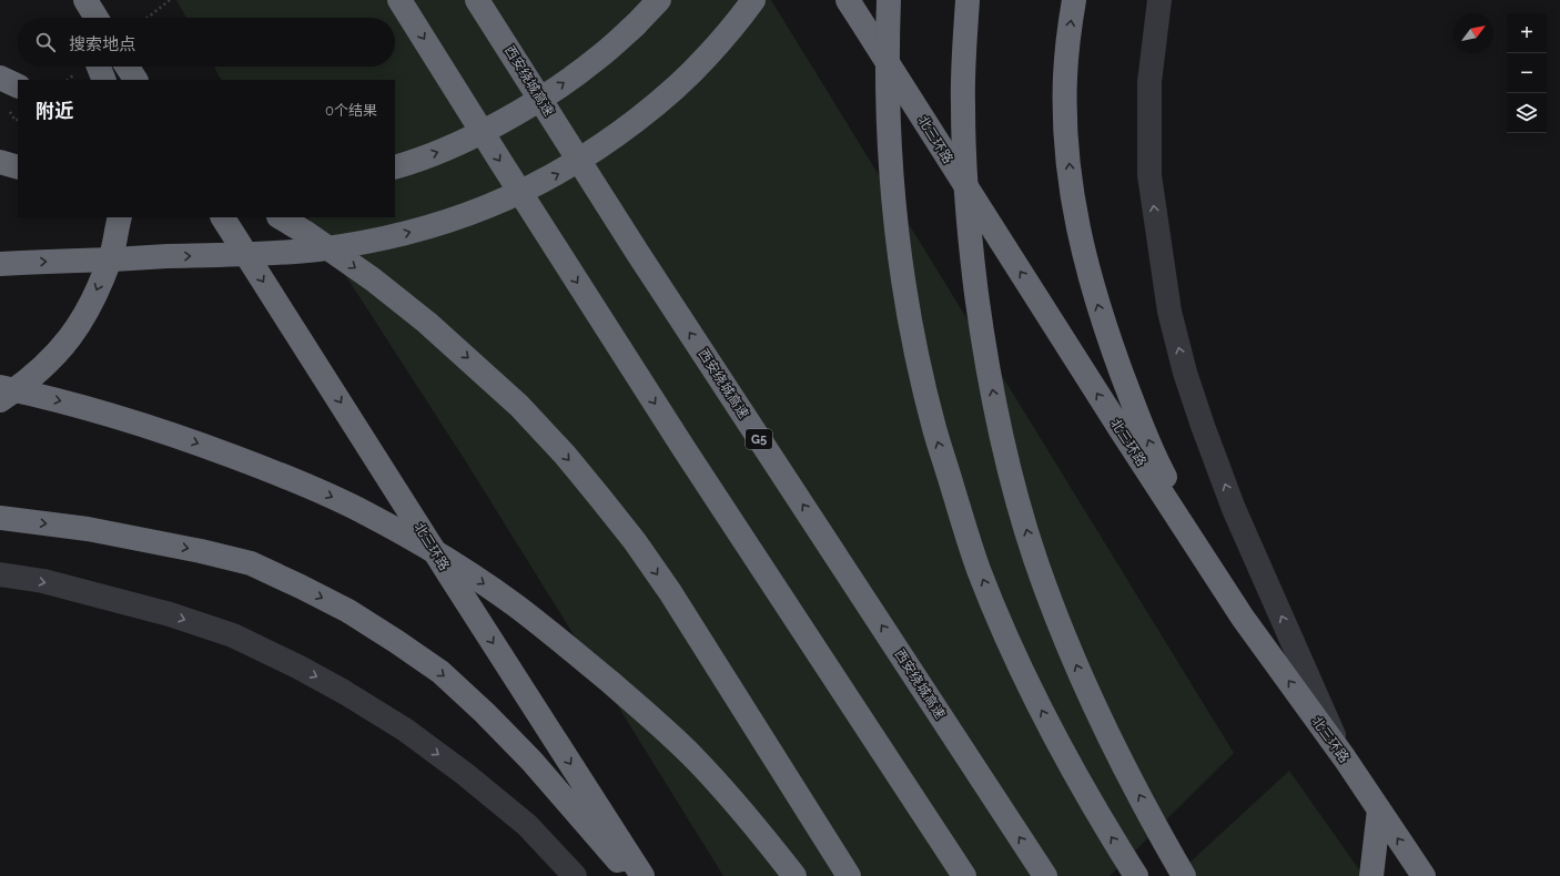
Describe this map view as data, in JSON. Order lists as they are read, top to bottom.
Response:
{
  "streets": {
    "highway": ["西安绕城高速", "北三环路", "G5"]
  },
  "north": "top right",
  "page": {
    "map_buttons": ["+", "−"],
    "search": "搜索地点",
    "heading": ["附近", "0个结果"]
  }
}
